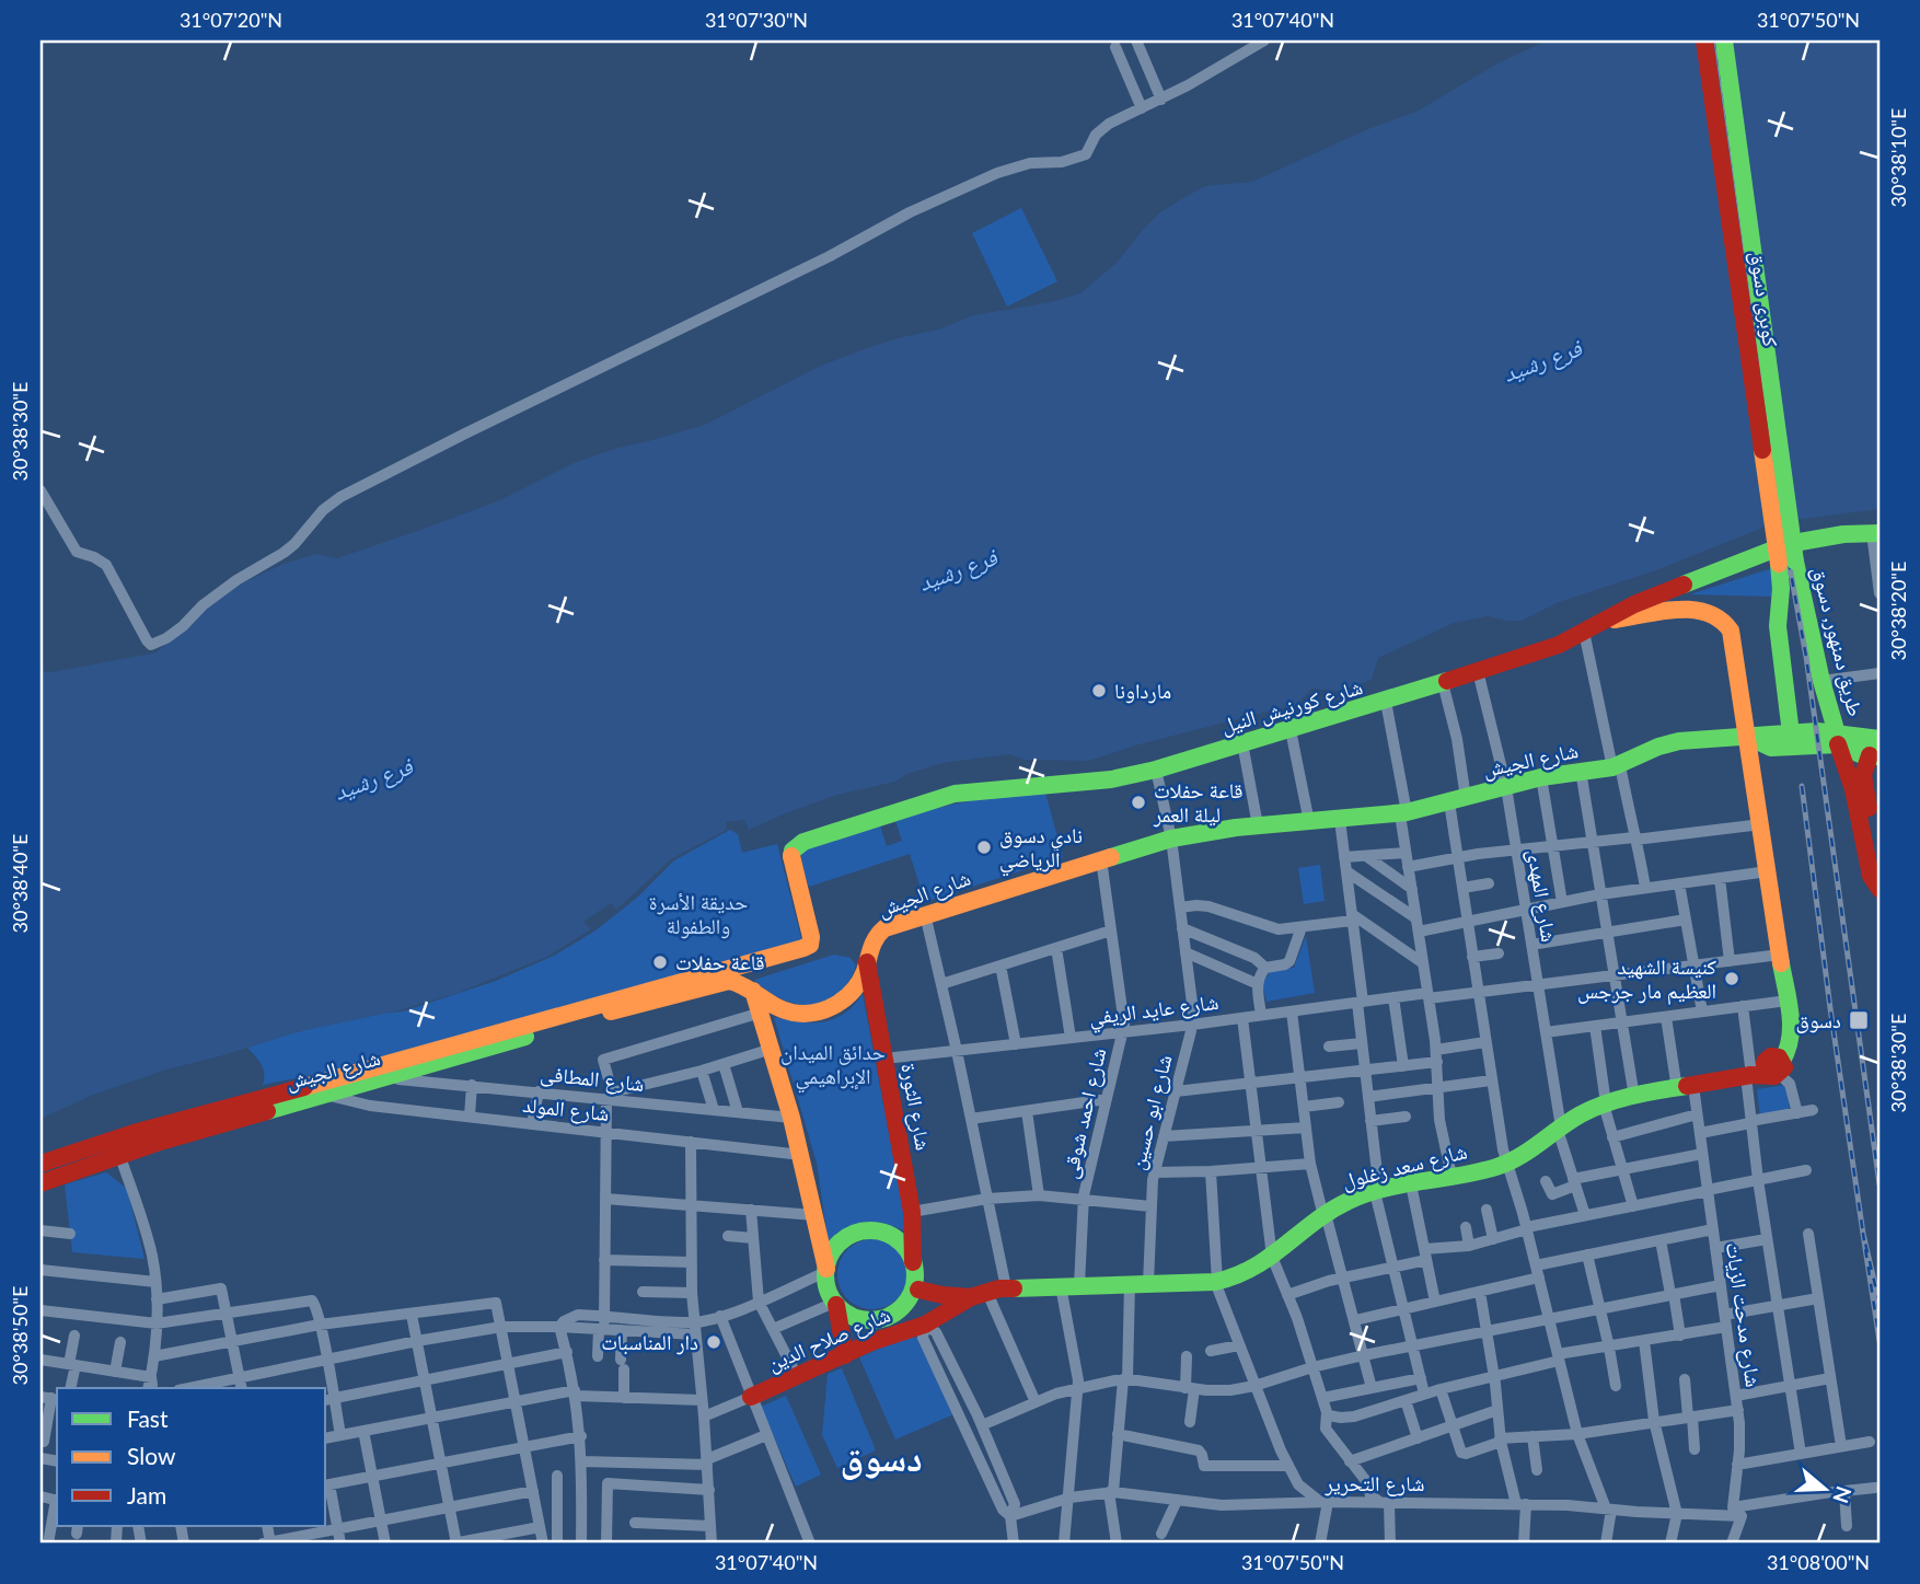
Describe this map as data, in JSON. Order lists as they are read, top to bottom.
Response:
{
  "streets": {
    "main road": [
      "كوبرى دسوق",
      "طريق دمنهور, دسوق",
      "شارع كورنيش النيل",
      "شارع الجيش",
      "شارع الثورة",
      "شارع سعد زغلول",
      "شارع صلاح الدين"
    ],
    "street": [
      "شارع المهدى",
      "شارع عايد الريفي",
      "شارع المطافى",
      "شارع المولد",
      "شارع ابو حسين",
      "شارع احمد شوقى",
      "شارع مدحت الزيات",
      "شارع التحرير"
    ]
  },
  "crossings": [
    ["كوبرى دسوق", "طريق دمنهور, دسوق"],
    ["طريق دمنهور, دسوق", "شارع الجيش"],
    ["شارع كورنيش النيل", "شارع الجيش"],
    ["شارع كورنيش النيل", "شارع المهدى"],
    ["شارع كورنيش النيل", "شارع ابو حسين"],
    ["شارع الجيش", "شارع المهدى"],
    ["شارع الجيش", "شارع المطافى"],
    ["شارع الجيش", "شارع الثورة"],
    ["شارع الجيش", "شارع المولد"],
    ["شارع الجيش", "شارع ابو حسين"],
    ["شارع الجيش", "شارع احمد شوقى"],
    ["شارع المهدى", "شارع عايد الريفي"],
    ["شارع المهدى", "شارع سعد زغلول"],
    ["شارع عايد الريفي", "شارع الثورة"],
    ["شارع عايد الريفي", "شارع ابو حسين"],
    ["شارع عايد الريفي", "شارع احمد شوقى"],
    ["شارع الثورة", "شارع سعد زغلول"],
    ["شارع الثورة", "شارع صلاح الدين"],
    ["شارع الثورة", "شارع التحرير"],
    ["شارع ابو حسين", "شارع سعد زغلول"],
    ["شارع احمد شوقى", "شارع سعد زغلول"],
    ["شارع سعد زغلول", "شارع مدحت الزيات"],
    ["شارع سعد زغلول", "شارع صلاح الدين"],
    ["شارع مدحت الزيات", "شارع التحرير"]
  ],
  "districts": ["دسوق"],
  "water": ["فرع رشيد"],
  "parks": ["حديقة الأسرة والطفولة", "حدائق الميدان الإبراهيمي"],
  "places": {
    "other": [
      "مارداونا",
      "قاعة حفلات ليلة العمر",
      "نادي دسوق الرياضي",
      "قاعة حفلات",
      "كنيسة الشهيد العظيم مار جرجس",
      "دار المناسبات"
    ],
    "transit": ["دسوق"]
  },
  "legend": ["Fast", "Slow", "Jam"],
  "north": "right",
  "coordinates": [
    "31°07'20\"N",
    "31°07'30\"N",
    "31°07'40\"N",
    "31°07'50\"N",
    "30°38'10\"E",
    "30°38'30\"E",
    "30°38'20\"E",
    "30°38'40\"E",
    "30°38'50\"E",
    "31°08'00\"N"
  ]
}
